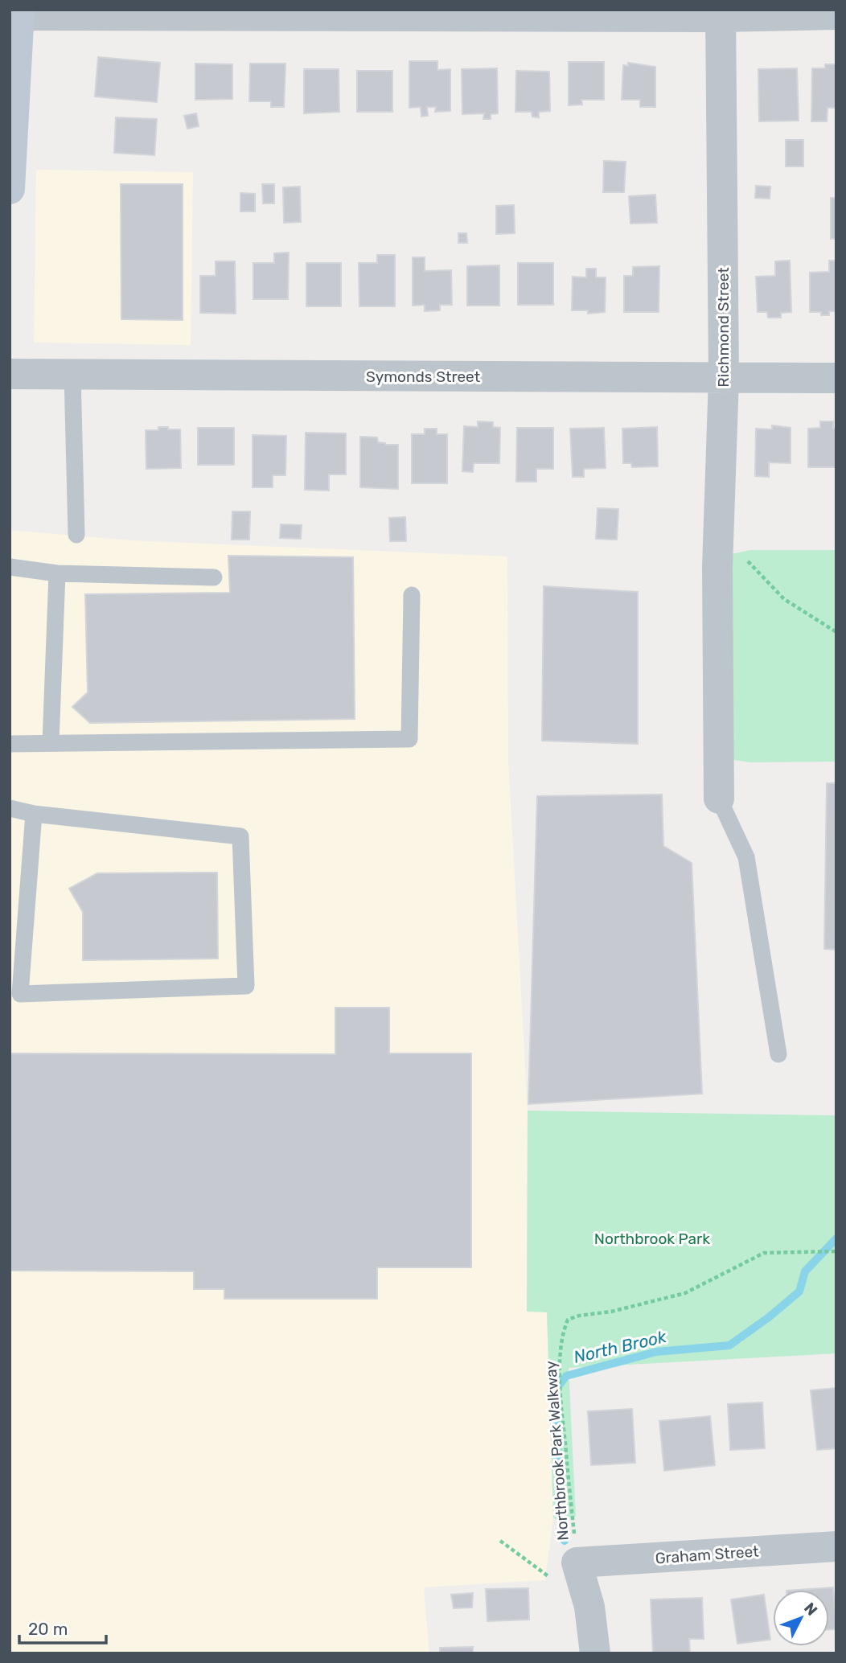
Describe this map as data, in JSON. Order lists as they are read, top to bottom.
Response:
{
  "streets": {
    "street": ["Richmond Street", "Symonds Street", "Graham Street"],
    "path": ["Northbrook Park Walkway"]
  },
  "crossings": [
    ["Richmond Street", "Symonds Street"],
    ["Northbrook Park Walkway", "Graham Street"]
  ],
  "water": ["North Brook"],
  "parks": ["Northbrook Park"],
  "scale_bar": "20 m",
  "north": "top right"
}
